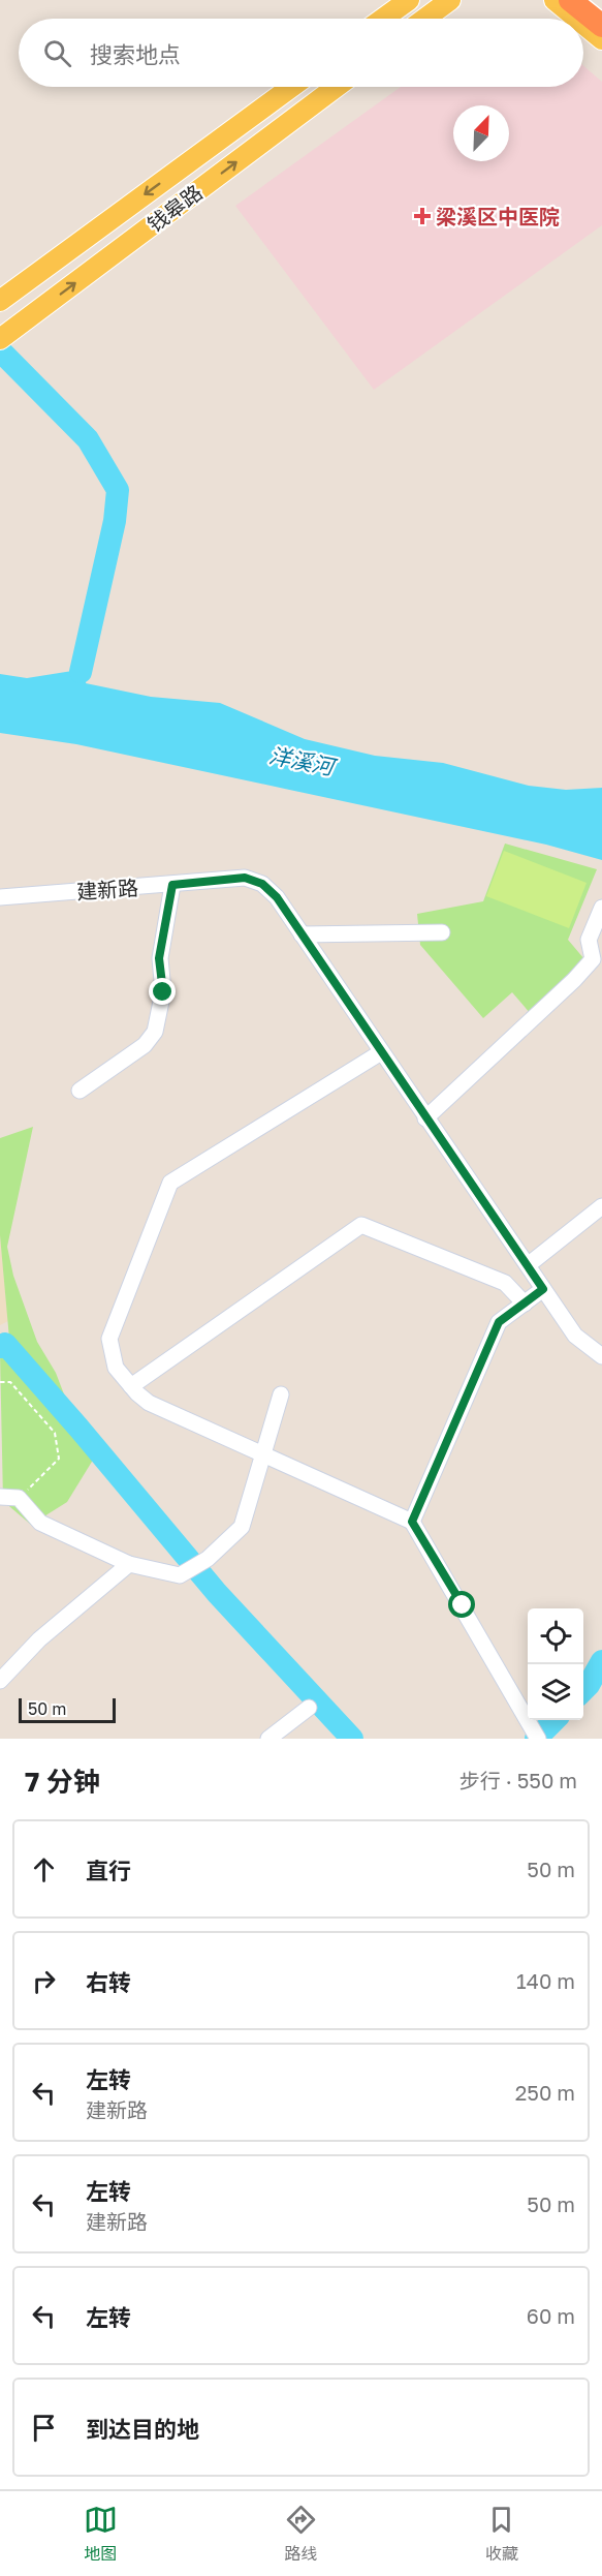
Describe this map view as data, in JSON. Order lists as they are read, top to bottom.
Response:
{
  "streets": {
    "main road": ["钱皋路"],
    "street": ["建新路"]
  },
  "water": ["洋溪河"],
  "places": {
    "health": ["梁溪区中医院"]
  },
  "scale_bar": "50 m",
  "north": "top right",
  "page": {
    "search": "搜索地点",
    "scale": "50 m",
    "heading": ["7 分钟", "步行 · 550 m"],
    "list": [
      ["直行", "50 m"],
      ["右转", "140 m"],
      ["左转", "建新路", "250 m"],
      ["左转", "建新路", "50 m"],
      ["左转", "60 m"],
      "到达目的地"
    ],
    "nav": ["地图", "路线", "收藏"]
  }
}
